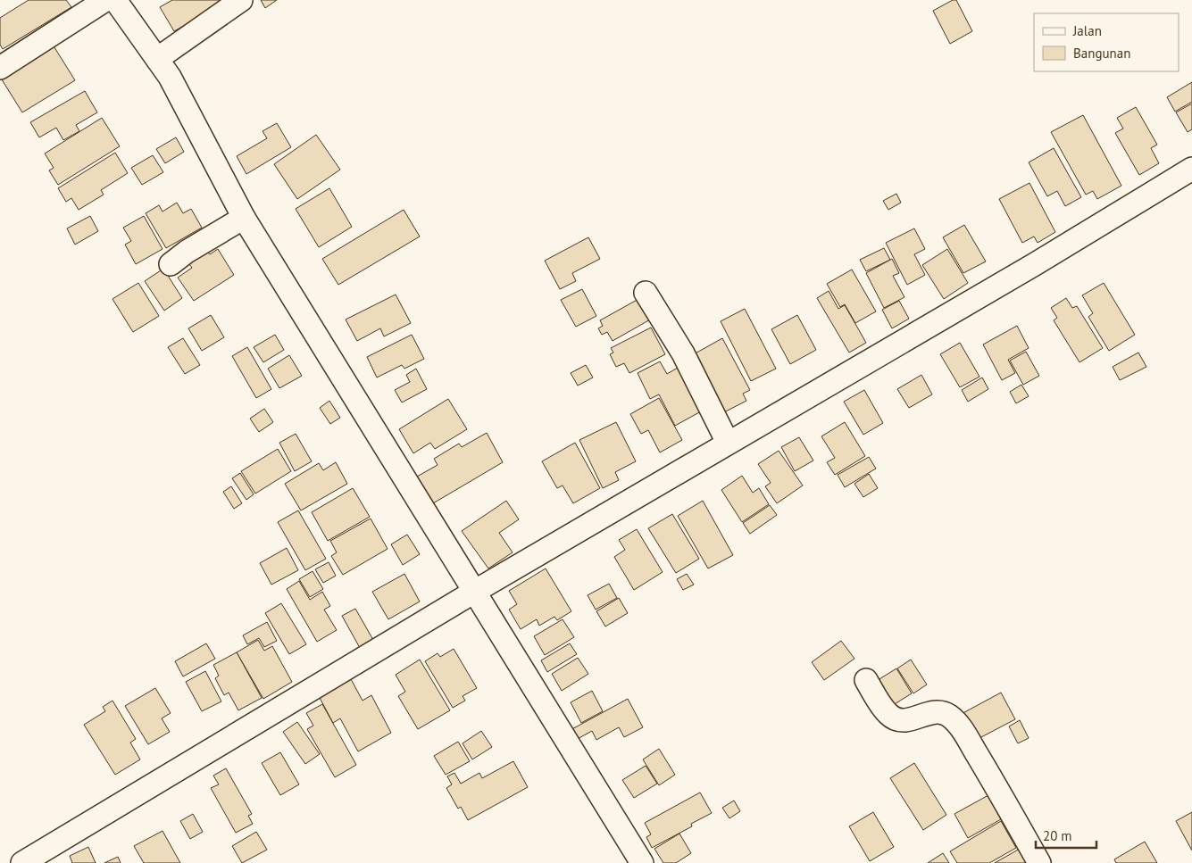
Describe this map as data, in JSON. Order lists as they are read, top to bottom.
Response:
{
  "legend": ["Jalan", "Bangunan"],
  "scale_bar": "20 m"
}
